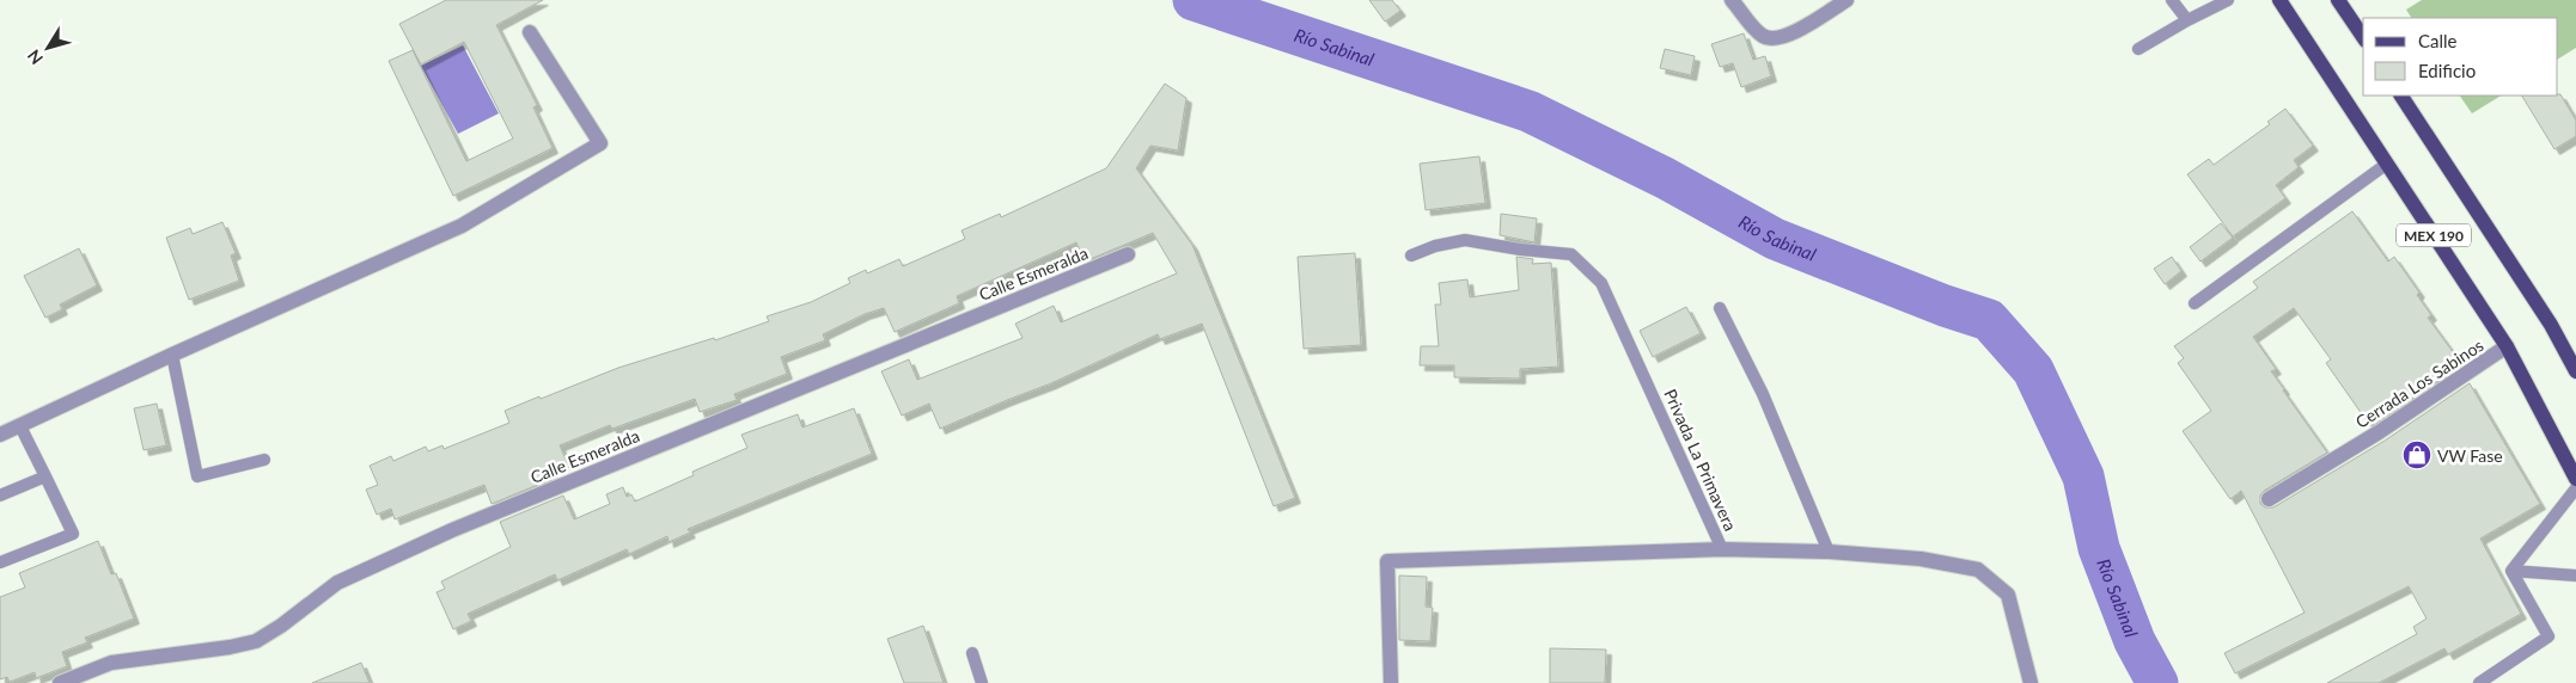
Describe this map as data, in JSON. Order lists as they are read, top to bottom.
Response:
{
  "streets": {
    "main road": ["MEX 190"],
    "street": ["Calle Esmeralda", "Cerrada Los Sabinos", "Privada La Primavera"]
  },
  "crossings": [
    ["MEX 190", "Cerrada Los Sabinos"]
  ],
  "water": ["Río Sabinal"],
  "places": {
    "shop": ["VW Fase"]
  },
  "legend": ["Calle", "Edificio"],
  "north": "bottom left"
}
